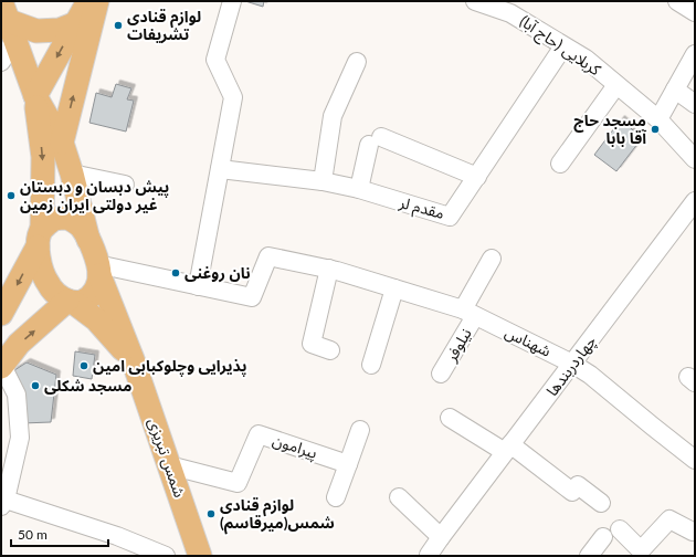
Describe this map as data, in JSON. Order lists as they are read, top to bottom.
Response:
{
  "streets": {
    "main road": ["شمس تبریزی"],
    "street": [
      "کربلایی (حاج آبا)",
      "مقدم لر",
      "شهناس",
      "نیلوفر",
      "چهاردربندها",
      "پیرامون"
    ]
  },
  "crossings": [
    ["کربلایی (حاج آبا)", "مقدم لر"],
    ["شهناس", "نیلوفر"],
    ["شهناس", "چهاردربندها"],
    ["پیرامون", "شمس تبریزی"]
  ],
  "places": [
    "لوازم قنادی تشریفات",
    "مسجد حاج آقا بابا",
    "پیش دبسان و دبستان غیر دولتی ایران زمین",
    "نان روغنی",
    "پذیرایی وچلوکبابی امین",
    "مسجد شکلی",
    "لوازم قنادی شمس(میرقاسم)"
  ],
  "scale_bar": "50 m"
}
